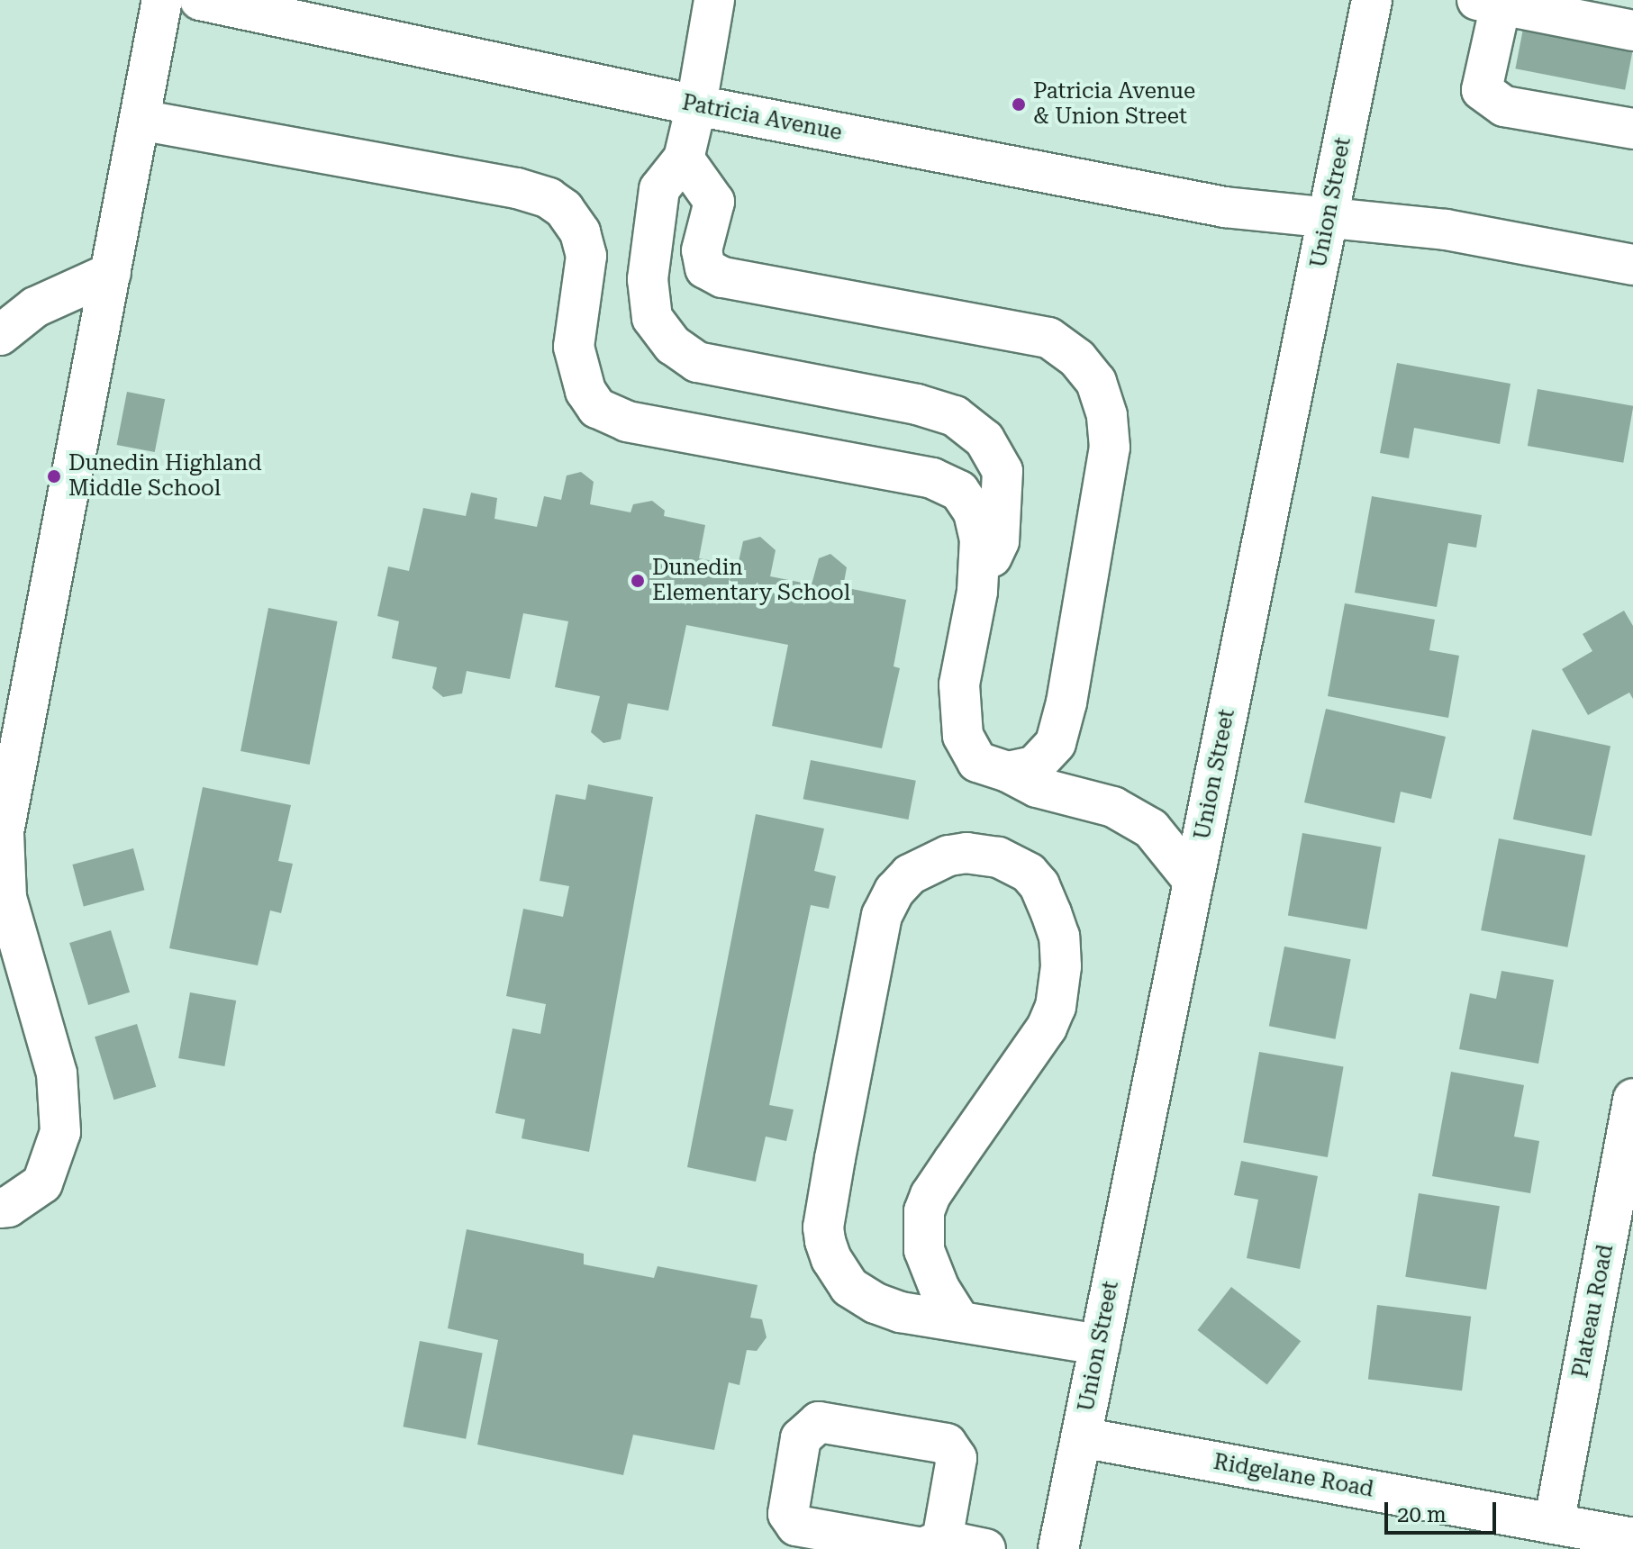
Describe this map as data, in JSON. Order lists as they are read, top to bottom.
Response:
{
  "streets": {
    "street": [
      "Patricia Avenue",
      "Union Street",
      "Plateau Road",
      "Ridgelane Road"
    ]
  },
  "crossings": [
    ["Patricia Avenue", "Union Street"],
    ["Union Street", "Ridgelane Road"],
    ["Plateau Road", "Ridgelane Road"]
  ],
  "places": ["Patricia Avenue & Union Street", "Dunedin Highland Middle School", "Dunedin Elementary School"],
  "scale_bar": "20 m"
}
